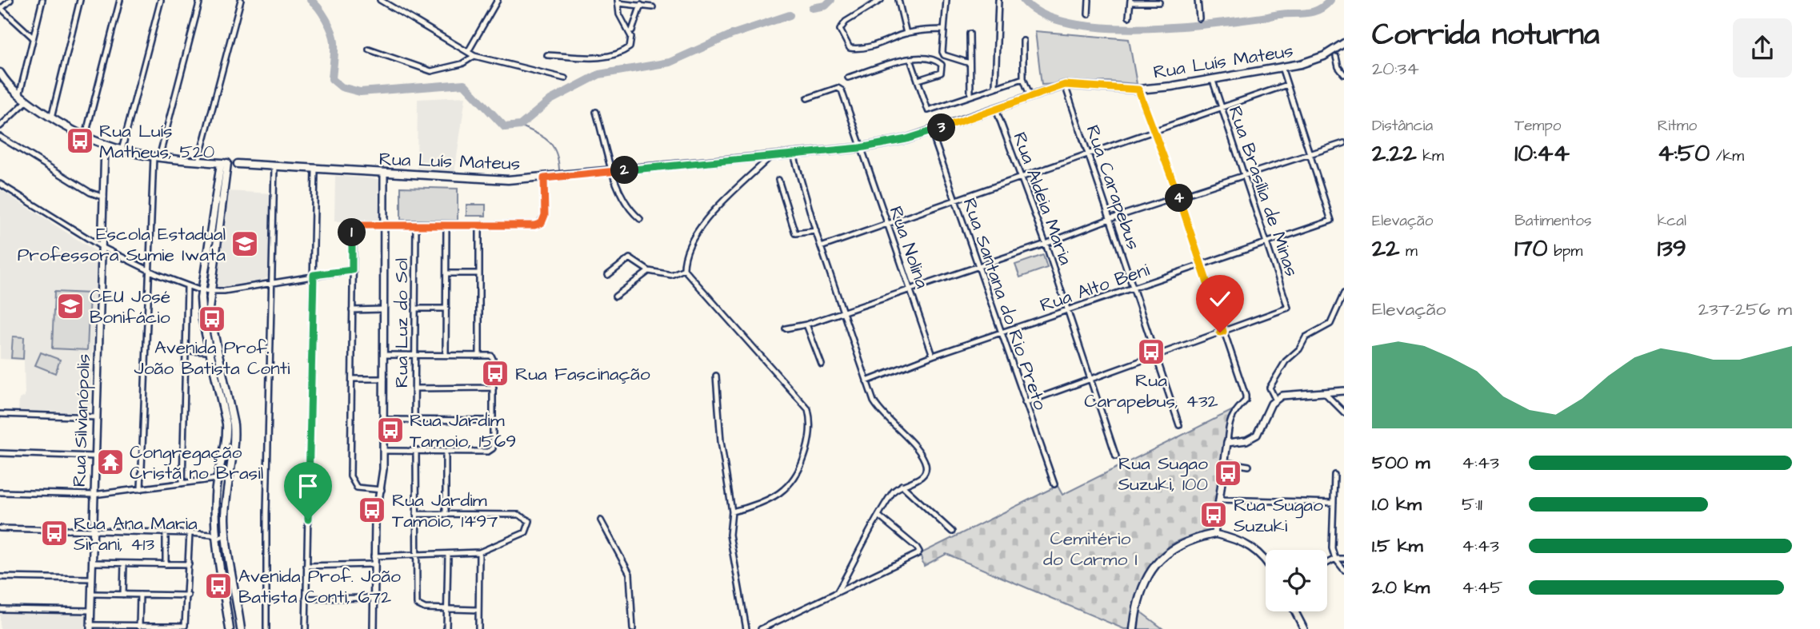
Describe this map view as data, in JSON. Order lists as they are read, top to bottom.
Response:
{
  "streets": {
    "main road": ["Rua Luís Mateus"],
    "street": [
      "Rua Carapebus",
      "Rua Brasília de Minas",
      "Rua Aldeia Maria",
      "Rua Nolina",
      "Rua Alto Beni",
      "Rua Santana do Rio Preto",
      "Rua Luz do Sol",
      "Rua Silvianópolis"
    ]
  },
  "crossings": [
    ["Rua Luís Mateus", "Rua Carapebus"],
    ["Rua Luís Mateus", "Rua Brasília de Minas"],
    ["Rua Luís Mateus", "Rua Aldeia Maria"],
    ["Rua Luís Mateus", "Rua Nolina"],
    ["Rua Luís Mateus", "Rua Santana do Rio Preto"],
    ["Rua Luís Mateus", "Rua Silvianópolis"],
    ["Rua Carapebus", "Rua Alto Beni"],
    ["Rua Brasília de Minas", "Rua Alto Beni"],
    ["Rua Aldeia Maria", "Rua Alto Beni"],
    ["Rua Nolina", "Rua Alto Beni"],
    ["Rua Alto Beni", "Rua Santana do Rio Preto"]
  ],
  "parks": ["Cemitério do Carmo I"],
  "places": {
    "bus stop": [
      "Rua Luís Matheus, 520",
      "Avenida Prof. João Batista Conti",
      "Rua Carapebus, 432",
      "Rua Fascinação",
      "Rua Jardim Tamoio, 1569",
      "Rua Sugao Suzuki, 100",
      "Rua Jardim Tamoio, 1497",
      "Rua Sugao Suzuki",
      "Rua Ana Maria Sirani, 413",
      "Avenida Prof. João Batista Conti, 672"
    ],
    "school or university": ["Escola Estadual Professora Sumie Iwata", "CEU José Bonifácio"],
    "temple": ["Congregação Cristã no Brasil"]
  },
  "page": {
    "heading": ["Corrida noturna", "20:34"],
    "stats": [
      ["Distância", "2.22 km"],
      ["Tempo", "10:44"],
      ["Ritmo", "4:50 /km"],
      ["Elevação", "22 m"],
      ["Batimentos", "170 bpm"],
      ["kcal", "139"]
    ],
    "pins": [
      "3",
      "2",
      "4",
      "1"
    ],
    "chart": ["Elevação", "237–256 m"],
    "list": [
      {
        "name": "500 m",
        "note": "4:43"
      },
      {
        "name": "1.0 km",
        "note": "5:11"
      },
      {
        "name": "1.5 km",
        "note": "4:43"
      },
      {
        "name": "2.0 km",
        "note": "4:45"
      }
    ]
  }
}
